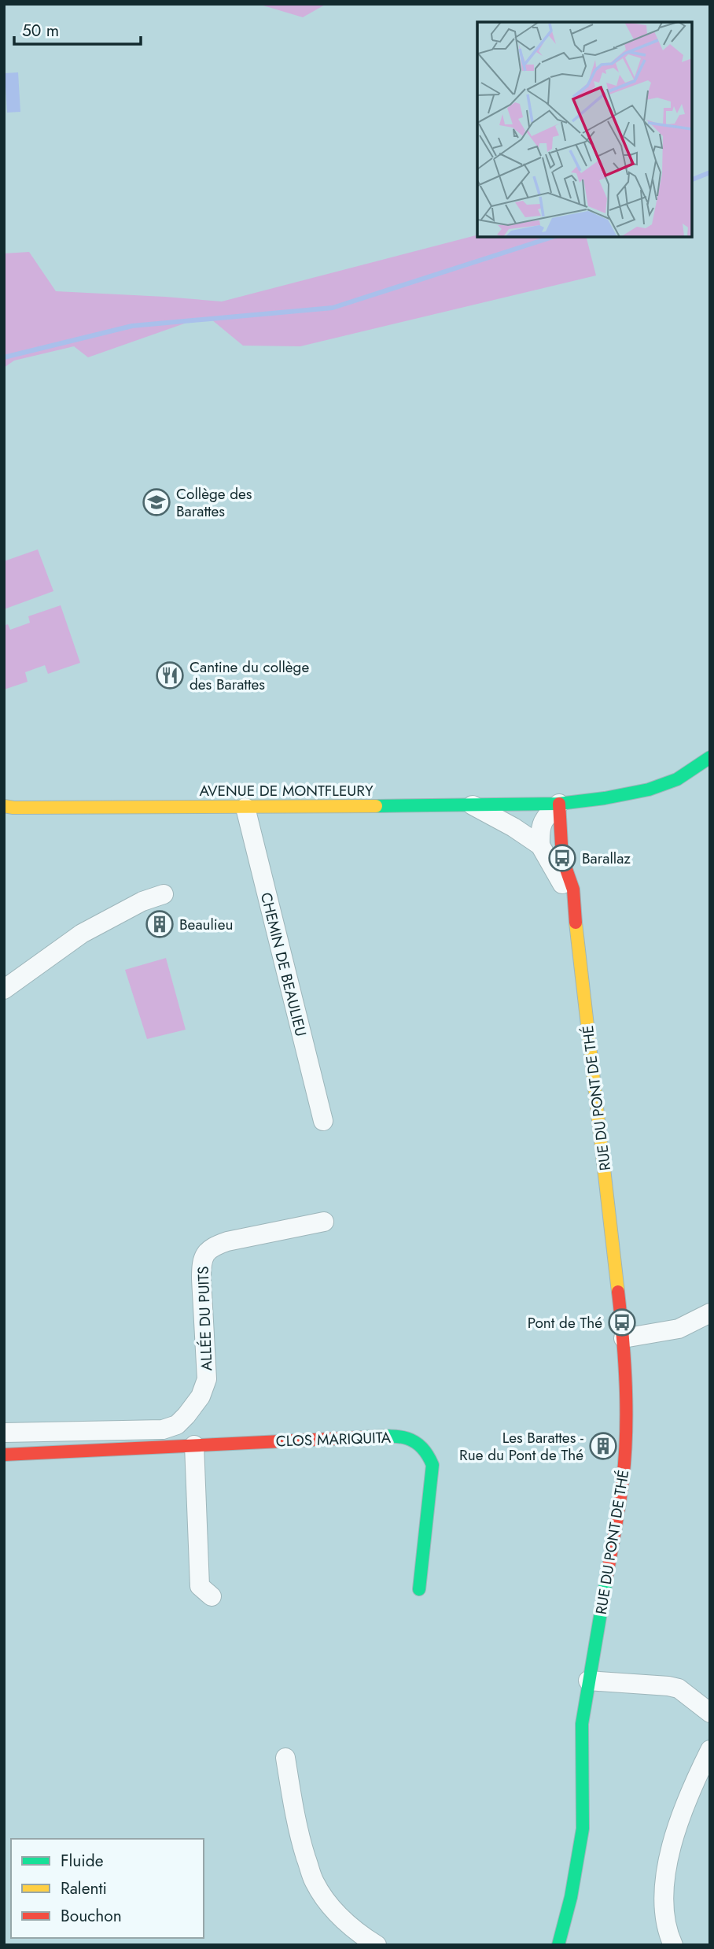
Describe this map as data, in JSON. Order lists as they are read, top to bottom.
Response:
{
  "streets": {
    "street": [
      "AVENUE DE MONTFLEURY",
      "CHEMIN DE BEAULIEU",
      "RUE DU PONT DE THÉ",
      "ALLÉE DU PUITS",
      "CLOS MARIQUITA"
    ]
  },
  "crossings": [
    ["AVENUE DE MONTFLEURY", "CHEMIN DE BEAULIEU"],
    ["AVENUE DE MONTFLEURY", "RUE DU PONT DE THÉ"]
  ],
  "places": {
    "school or university": ["Collège des Barattes"],
    "restaurant": ["Cantine du collège des Barattes"],
    "bus stop": ["Barallaz", "Pont de Thé"],
    "building": ["Beaulieu", "Les Barattes - Rue du Pont de Thé"]
  },
  "legend": ["Fluide", "Ralenti", "Bouchon"],
  "scale_bar": "50 m"
}
